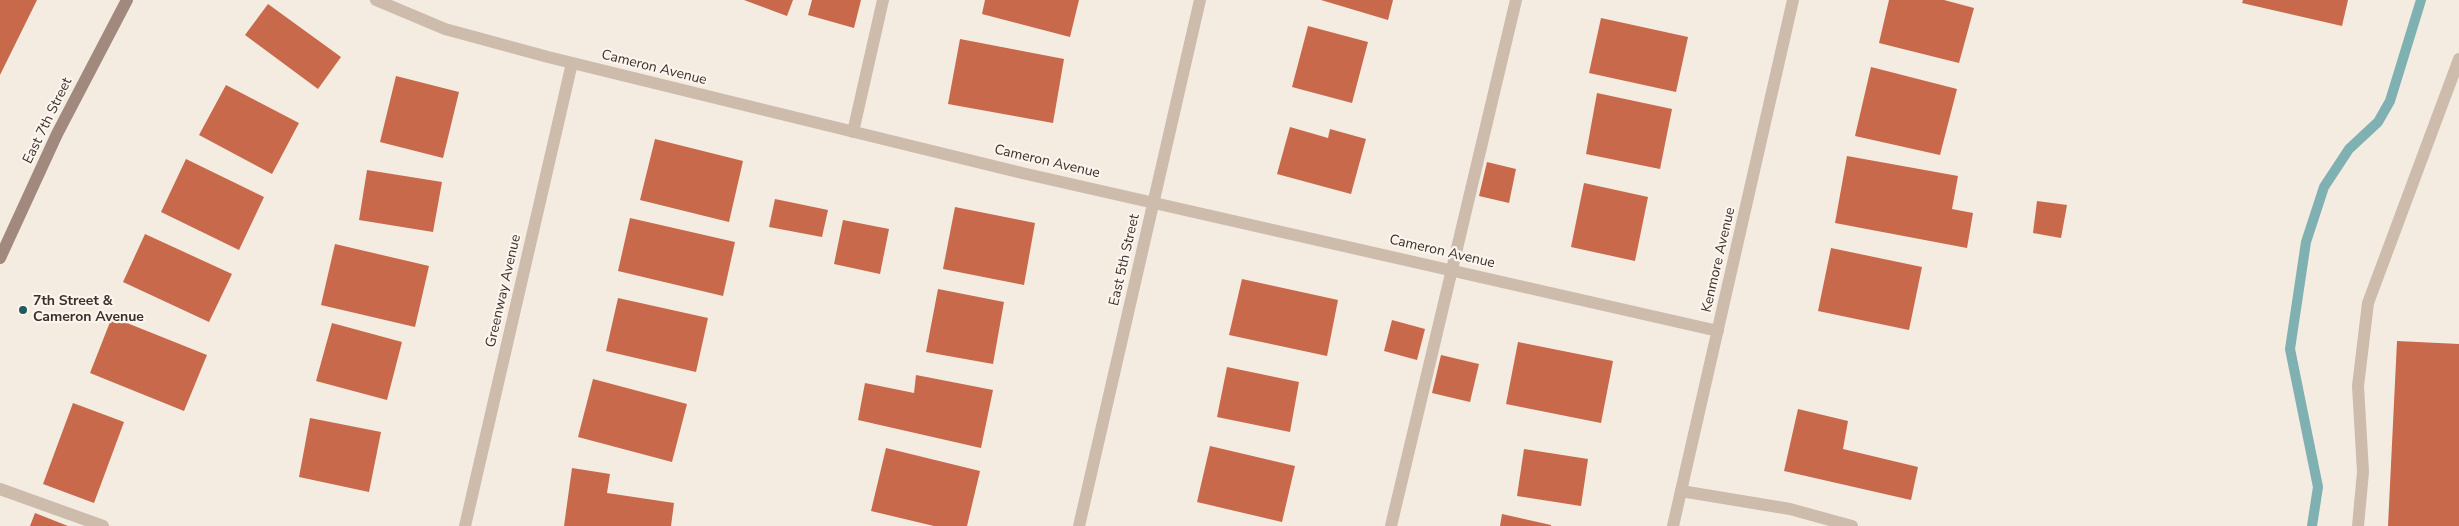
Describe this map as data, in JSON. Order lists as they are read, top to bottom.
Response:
{
  "streets": {
    "main road": ["East 7th Street"],
    "street": [
      "Cameron Avenue",
      "East 5th Street",
      "Kenmore Avenue",
      "Greenway Avenue"
    ]
  },
  "crossings": [
    ["Cameron Avenue", "East 5th Street"],
    ["Cameron Avenue", "Kenmore Avenue"],
    ["Cameron Avenue", "Greenway Avenue"]
  ],
  "places": ["7th Street & Cameron Avenue"]
}
